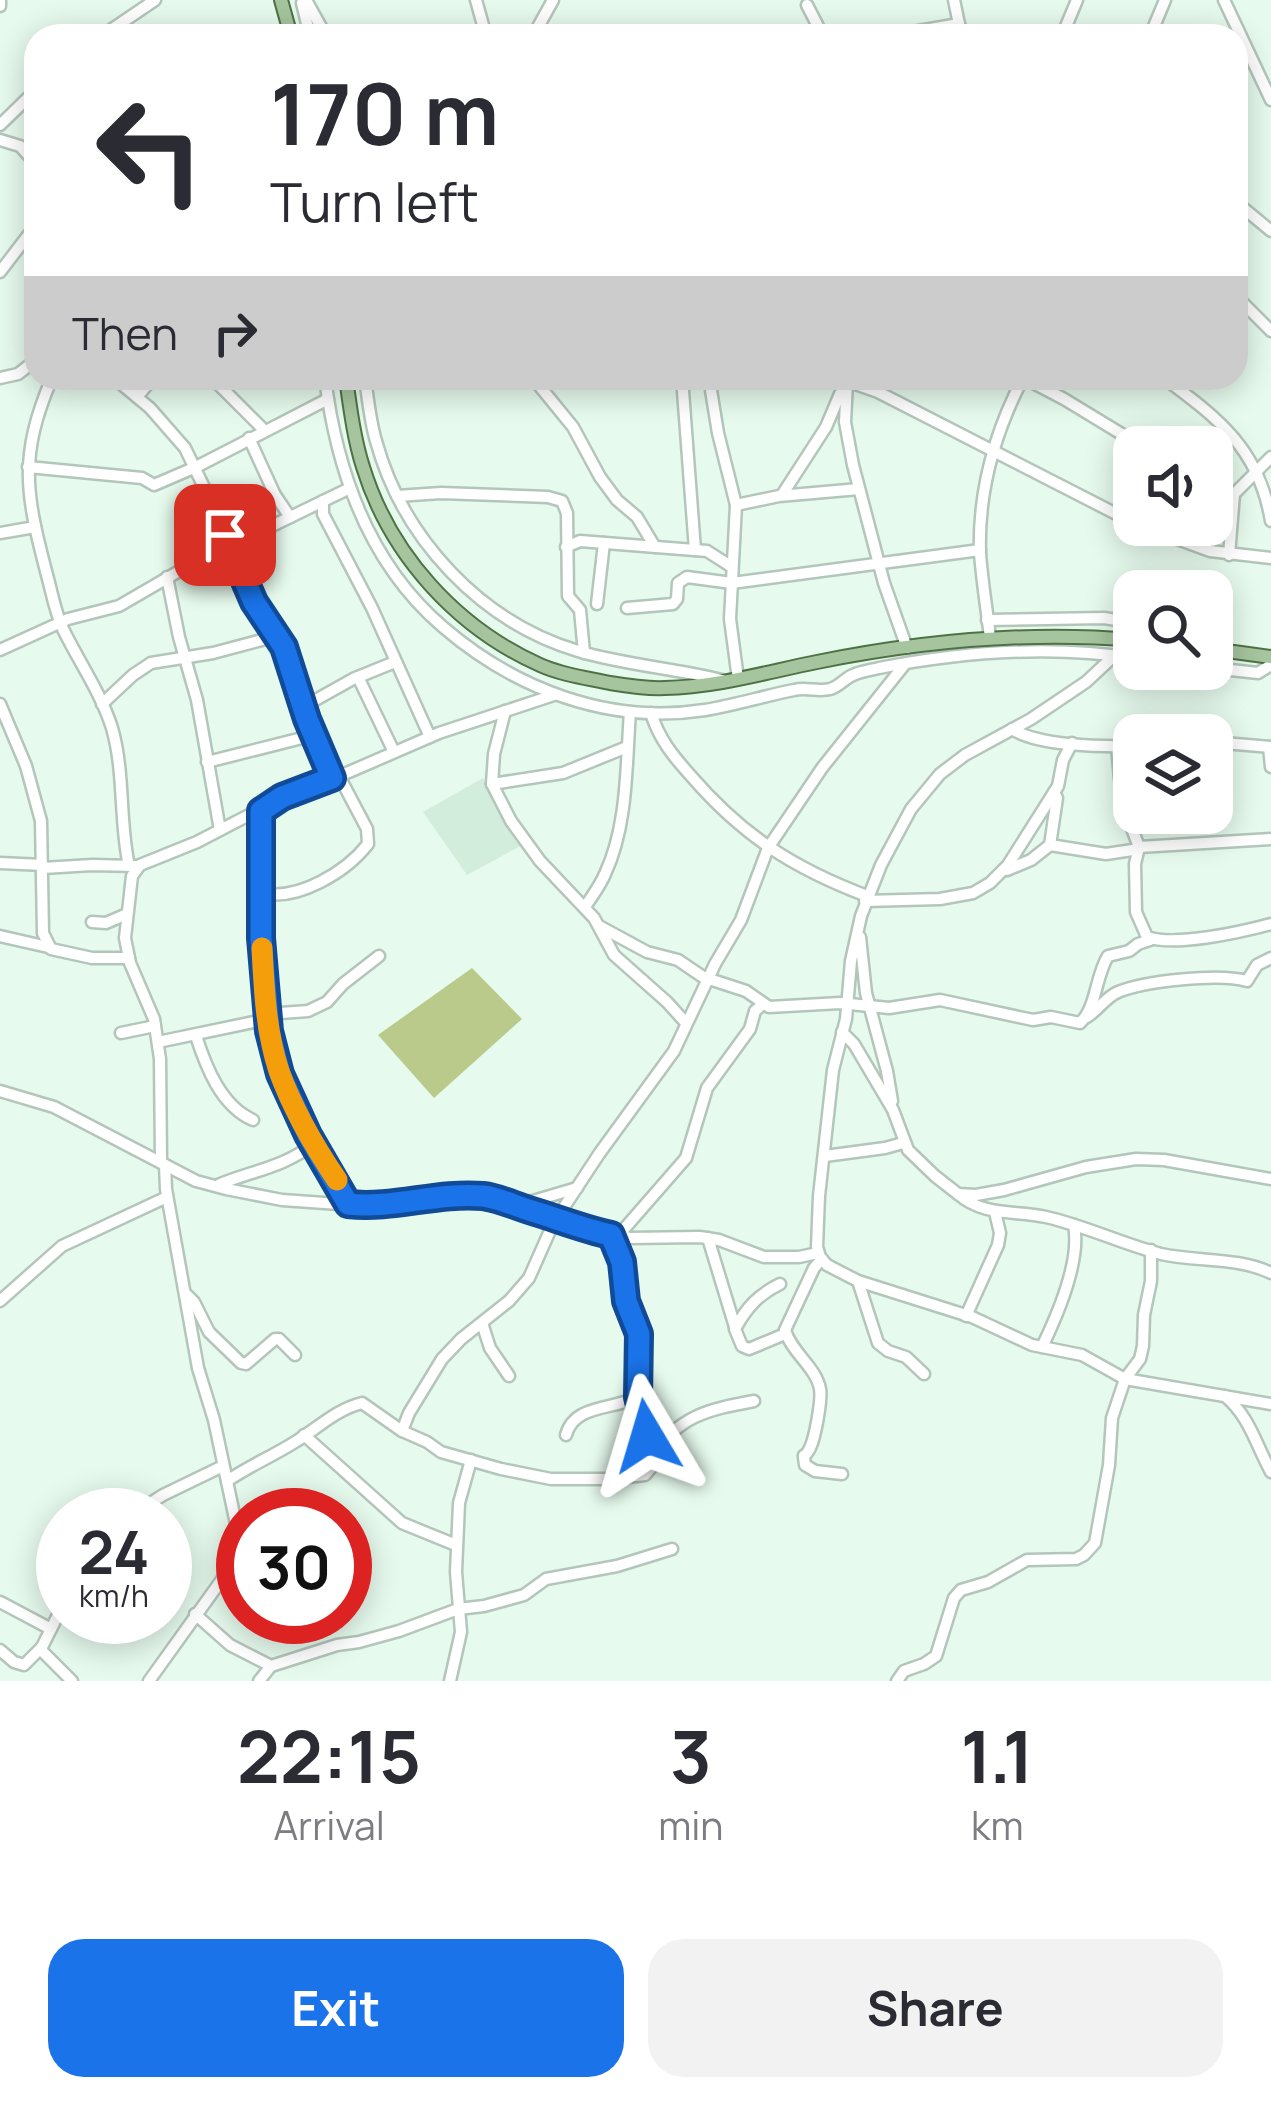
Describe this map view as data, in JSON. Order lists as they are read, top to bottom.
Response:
{
  "page": {
    "turn": ["170 m", "Turn left"],
    "then": "Then",
    "speed": "24 km/h",
    "limit": "30",
    "eta": [
      "22:15",
      "Arrival",
      "3",
      "min",
      "1.1",
      "km"
    ],
    "buttons": ["Exit", "Share"]
  }
}
